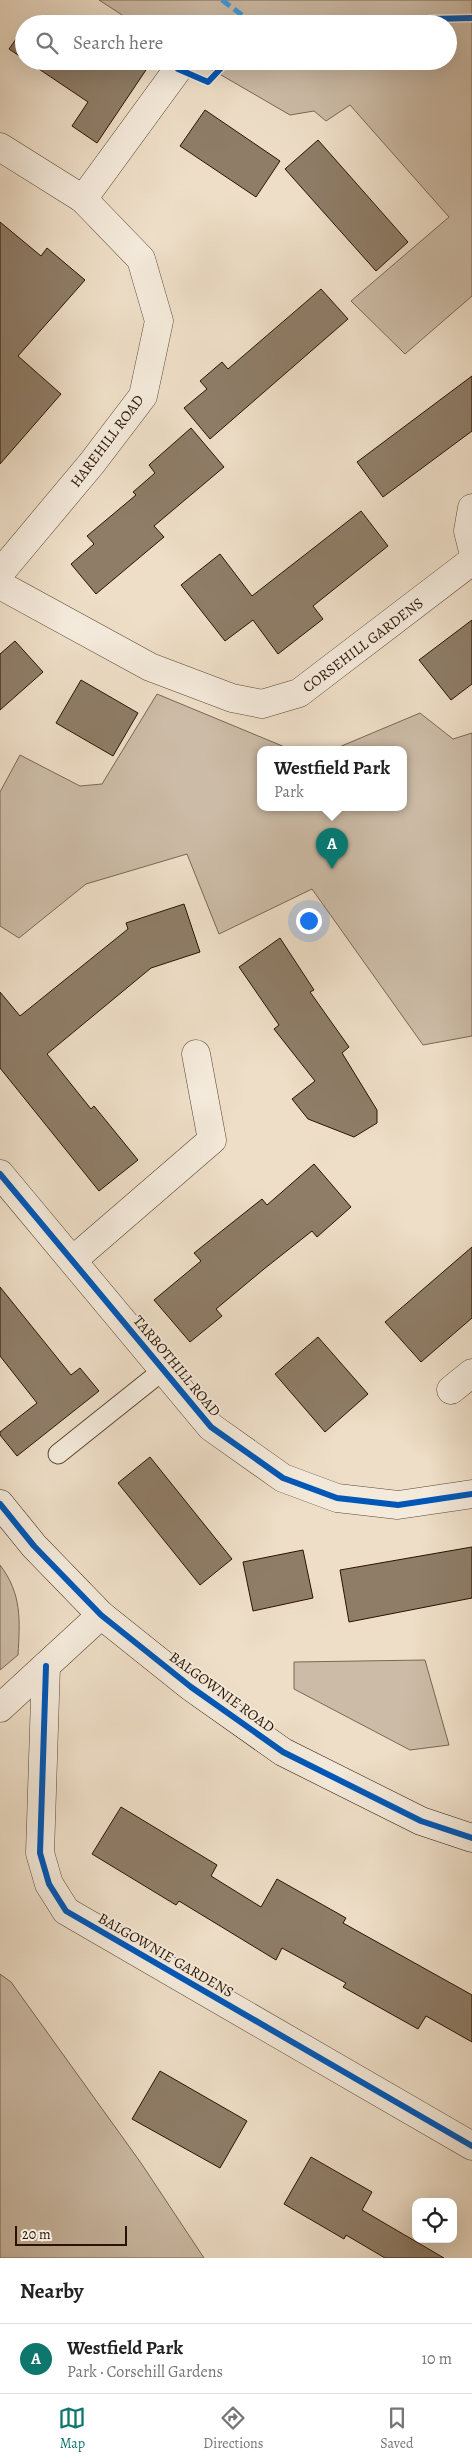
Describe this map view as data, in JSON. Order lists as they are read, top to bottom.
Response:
{
  "streets": {
    "street": [
      "HAREHILL ROAD",
      "CORSEHILL GARDENS",
      "TARBOTHILL ROAD",
      "BALGOWNIE ROAD",
      "BALGOWNIE GARDENS"
    ]
  },
  "scale_bar": "20 m",
  "page": {
    "search": "Search here",
    "popup": ["Westfield Park", "Park"],
    "pins": "A",
    "scale": "20 m",
    "heading": "Nearby",
    "list": [
      {
        "mark": "A",
        "name": "Westfield Park",
        "note": "Park · Corsehill Gardens",
        "value": "10 m"
      }
    ],
    "nav": ["Map", "Directions", "Saved"]
  }
}
